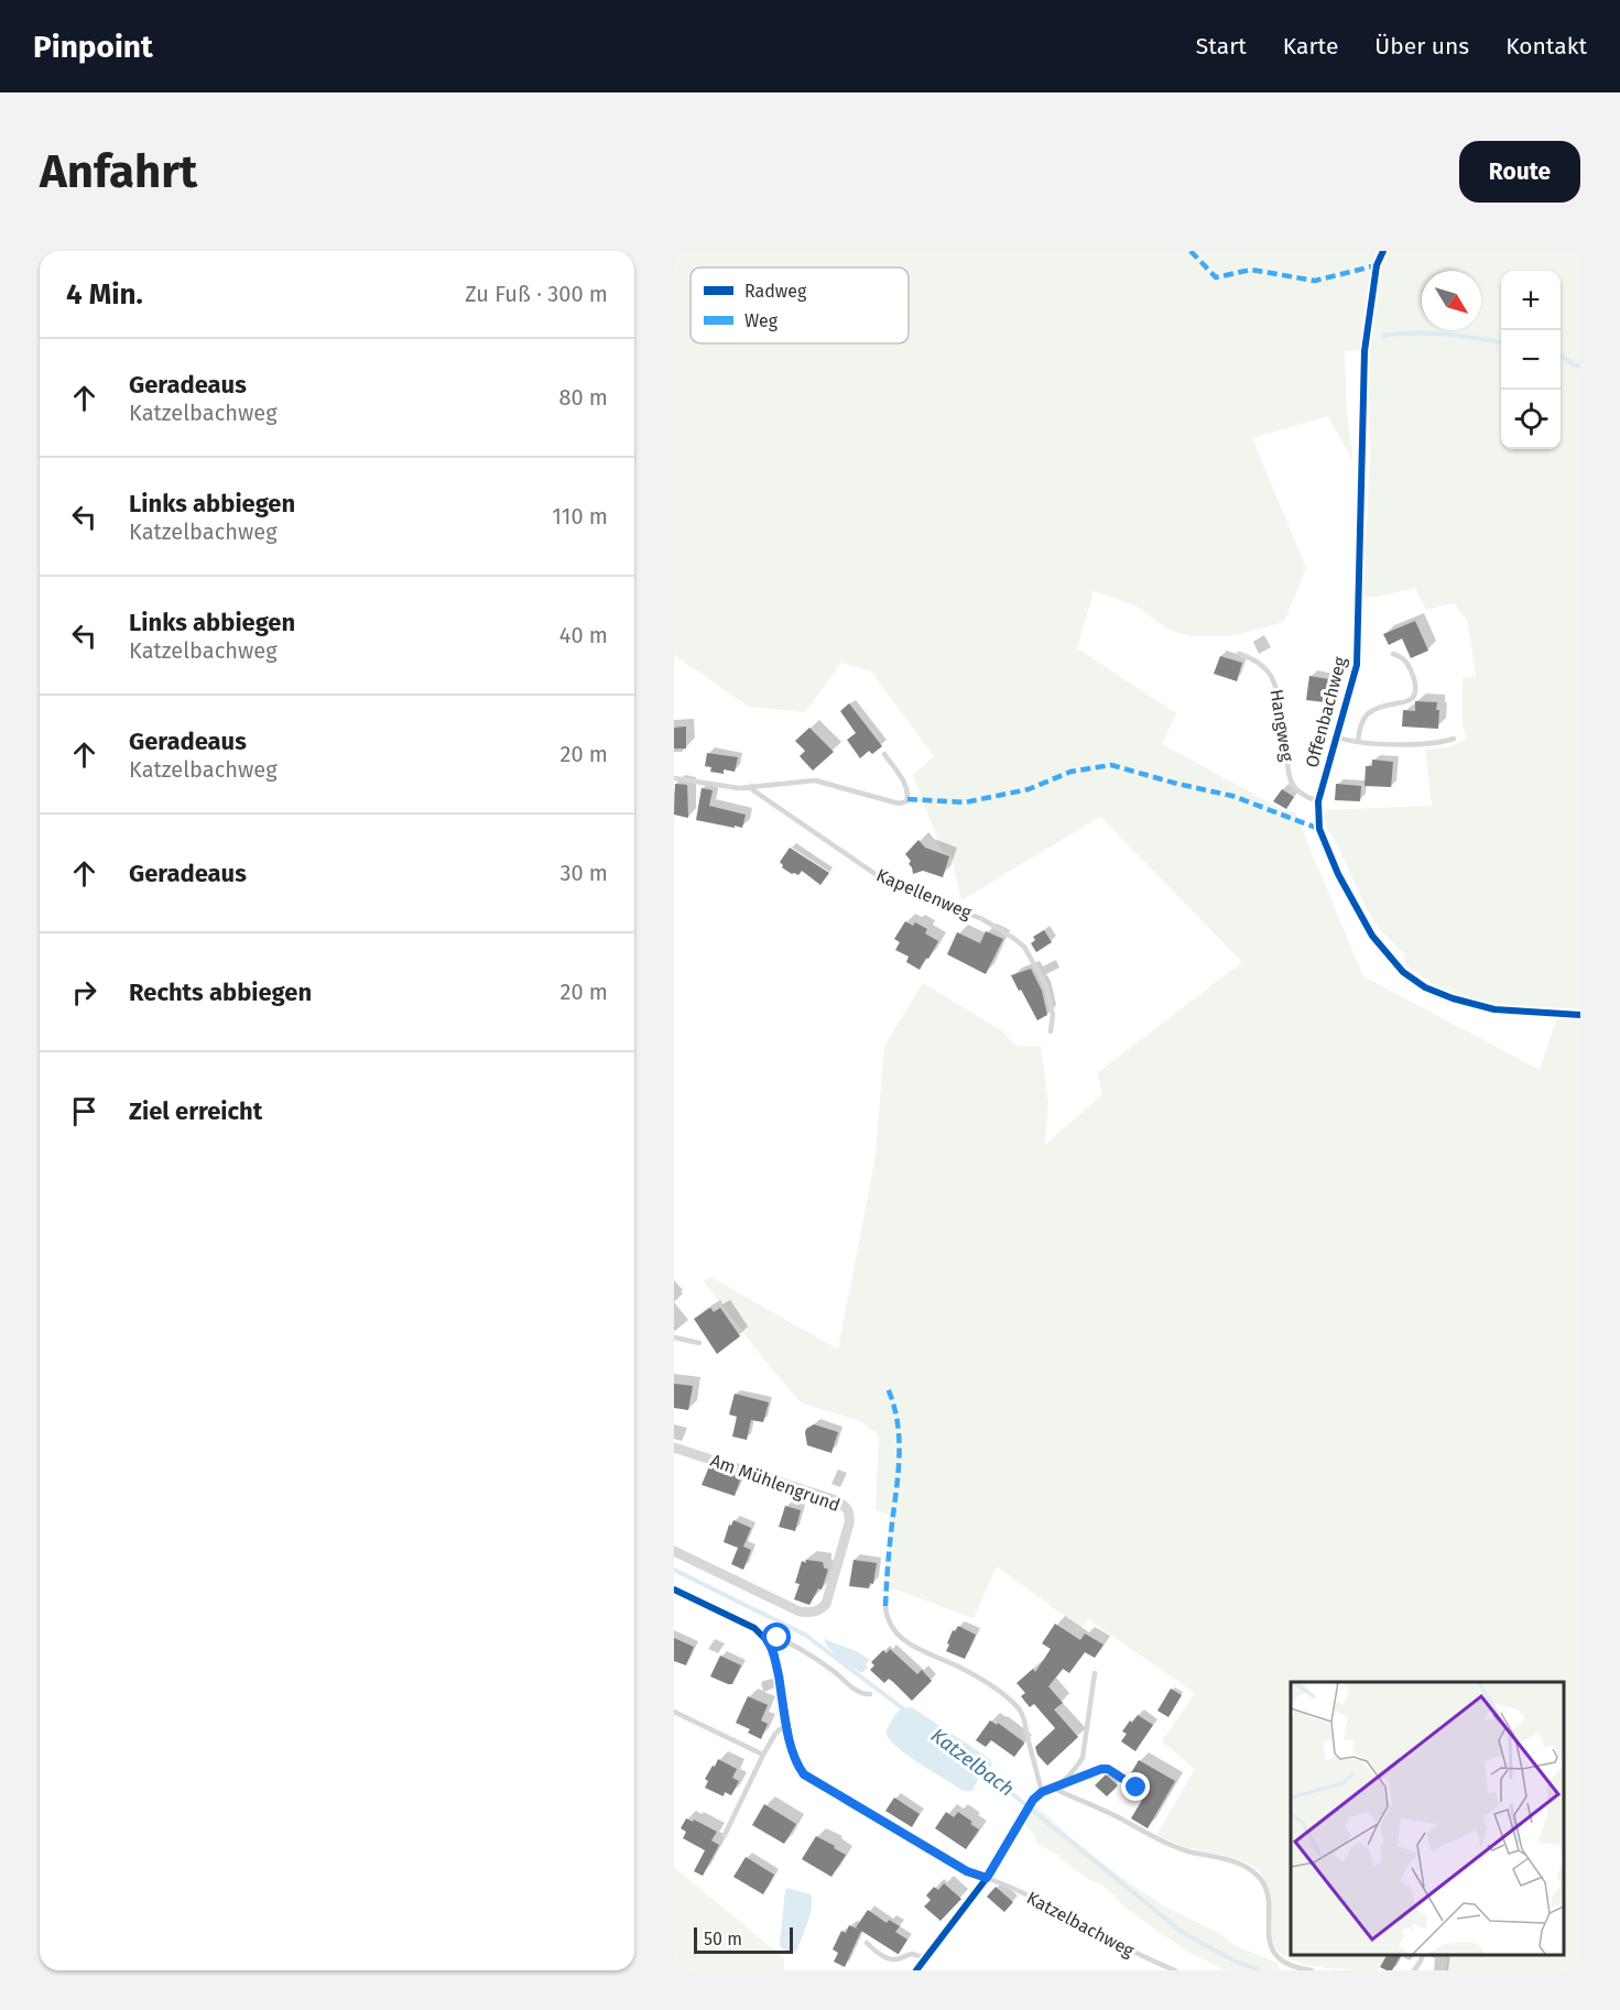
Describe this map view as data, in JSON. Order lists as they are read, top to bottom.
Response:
{
  "streets": {
    "street": ["Offenbachweg", "Am Mühlengrund", "Katzelbachweg"],
    "lane": ["Hangweg", "Kapellenweg"]
  },
  "crossings": [
    ["Offenbachweg", "Hangweg"]
  ],
  "water": ["Katzelbach"],
  "legend": ["Radweg", "Weg"],
  "scale_bar": "50 m",
  "north": "bottom right",
  "page": {
    "header": "Pinpoint",
    "nav": [
      "Start",
      "Karte",
      "Über uns",
      "Kontakt"
    ],
    "buttons": "Route",
    "title": "Anfahrt",
    "heading": ["4 Min.", "Zu Fuß · 300 m"],
    "map_buttons": ["+", "−"],
    "list": [
      ["Geradeaus", "Katzelbachweg", "80 m"],
      ["Links abbiegen", "Katzelbachweg", "110 m"],
      ["Links abbiegen", "Katzelbachweg", "40 m"],
      ["Geradeaus", "Katzelbachweg", "20 m"],
      ["Geradeaus", "30 m"],
      ["Rechts abbiegen", "20 m"],
      "Ziel erreicht"
    ],
    "scale": "50 m"
  }
}
